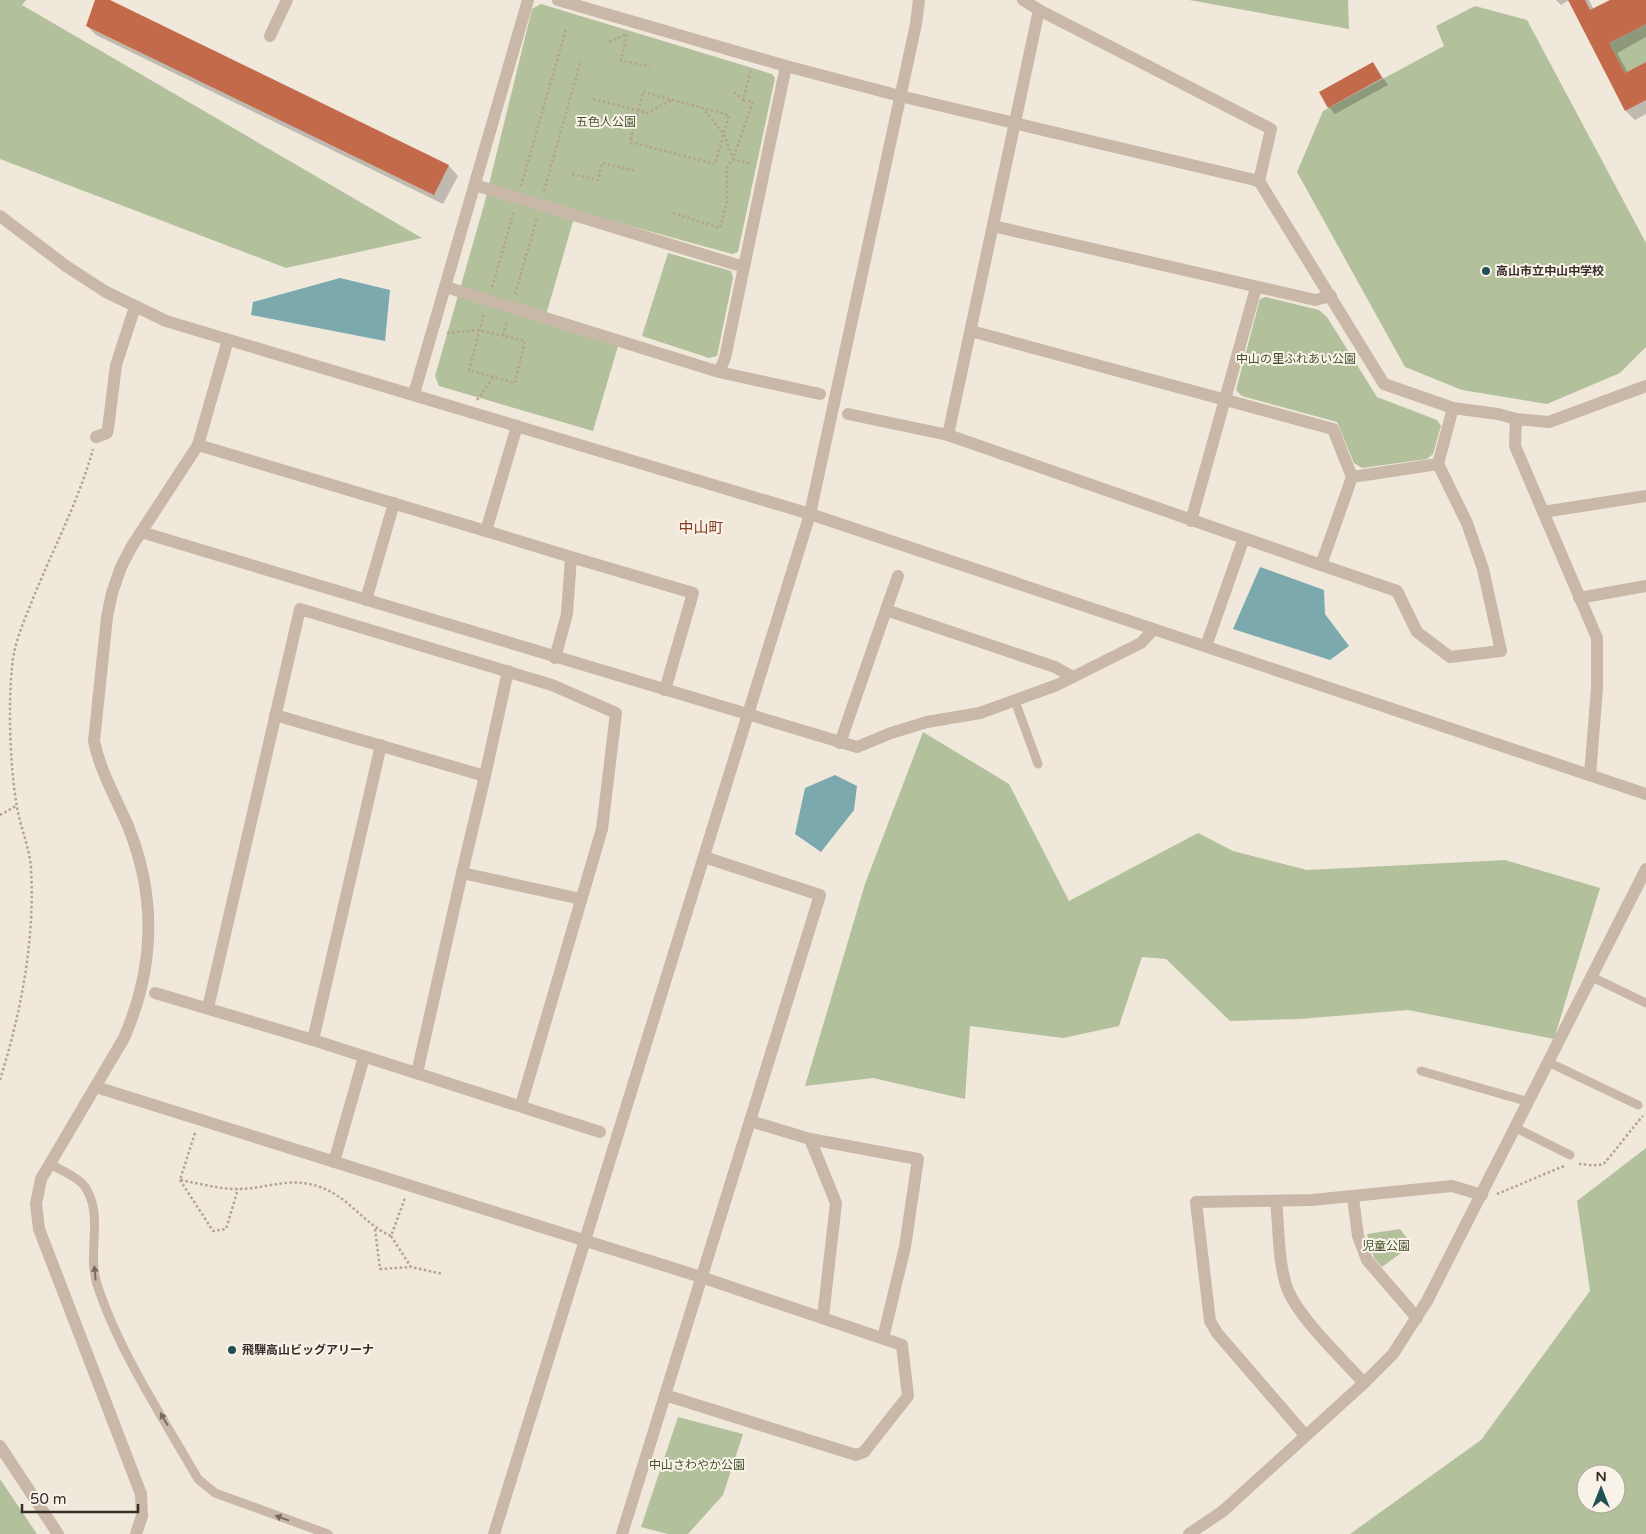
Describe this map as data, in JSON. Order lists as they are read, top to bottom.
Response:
{
  "districts": ["中山町"],
  "parks": [
    "五色人公園",
    "中山の里ふれあい公園",
    "児童公園",
    "中山さわやか公園"
  ],
  "places": ["高山市立中山中学校", "飛騨高山ビッグアリーナ"],
  "scale_bar": "50 m",
  "north": "top"
}
